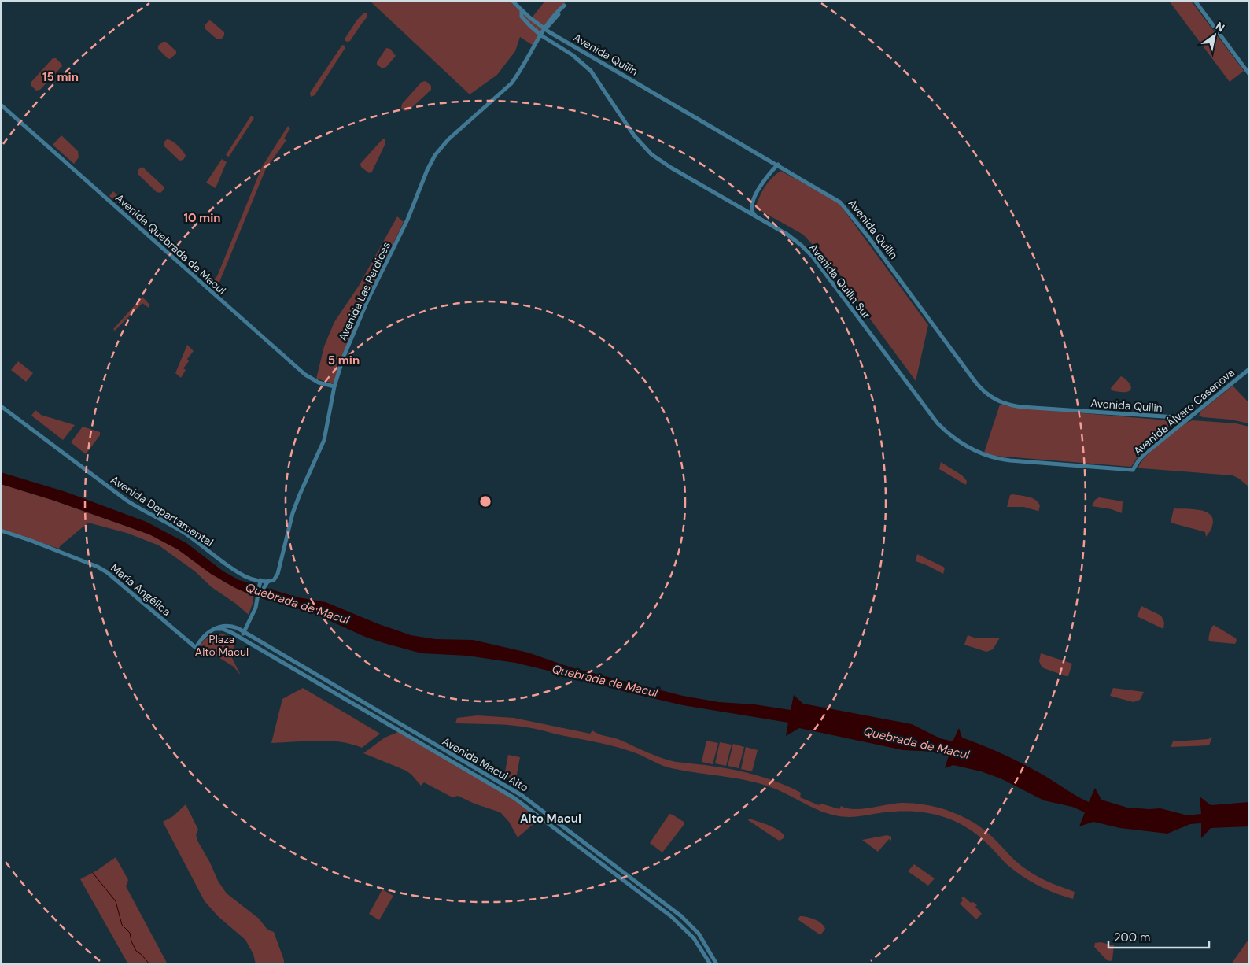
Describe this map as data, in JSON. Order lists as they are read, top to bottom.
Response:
{
  "streets": {
    "street": [
      "Avenida Quilín",
      "Avenida Quebrada de Macul",
      "Avenida Quilín Sur",
      "Avenida Las Perdices",
      "Avenida Álvaro Casanova",
      "Avenida Departamental",
      "María Angélica",
      "Avenida Macul Alto"
    ]
  },
  "crossings": [
    ["Avenida Quilín", "Avenida Quilín Sur"],
    ["Avenida Quilín", "Avenida Las Perdices"],
    ["Avenida Quilín", "Avenida Álvaro Casanova"],
    ["Avenida Quebrada de Macul", "Avenida Las Perdices"],
    ["Avenida Quilín Sur", "Avenida Las Perdices"],
    ["Avenida Quilín Sur", "Avenida Álvaro Casanova"],
    ["María Angélica", "Avenida Macul Alto"]
  ],
  "districts": ["Alto Macul"],
  "water": ["Quebrada de Macul"],
  "parks": ["Plaza Alto Macul"],
  "scale_bar": "200 m",
  "north": "top right",
  "rings": ["15 min", "10 min", "5 min"]
}
